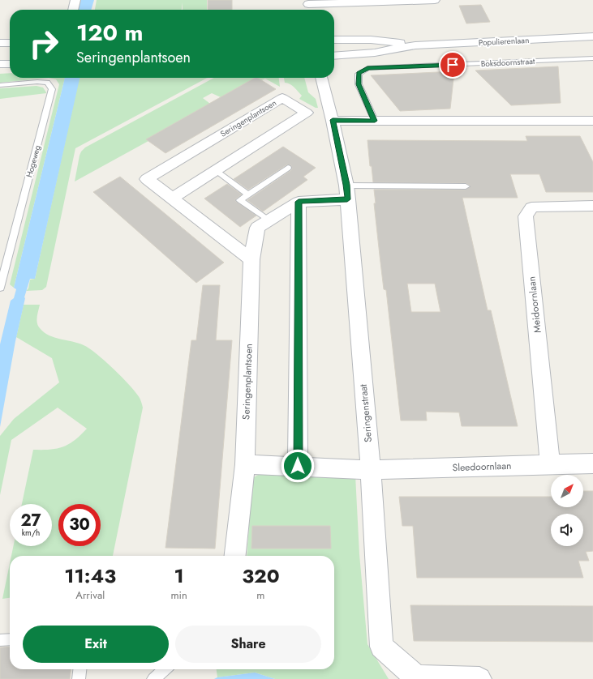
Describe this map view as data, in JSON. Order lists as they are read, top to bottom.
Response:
{
  "streets": {
    "street": [
      "Populierenlaan",
      "Seringenplantsoen",
      "Meidoornlaan",
      "Seringenstraat",
      "Sleedoornlaan"
    ],
    "lane": ["Boksdoornstraat", "Hogeweg"]
  },
  "crossings": [
    ["Seringenplantsoen", "Seringenstraat"],
    ["Meidoornlaan", "Sleedoornlaan"],
    ["Seringenstraat", "Sleedoornlaan"]
  ],
  "north": "top right",
  "page": {
    "turn": ["120 m", "Seringenplantsoen"],
    "speed": "27 km/h",
    "limit": "30",
    "eta": [
      "11:43",
      "Arrival",
      "1",
      "min",
      "320",
      "m"
    ],
    "buttons": ["Exit", "Share"]
  }
}
